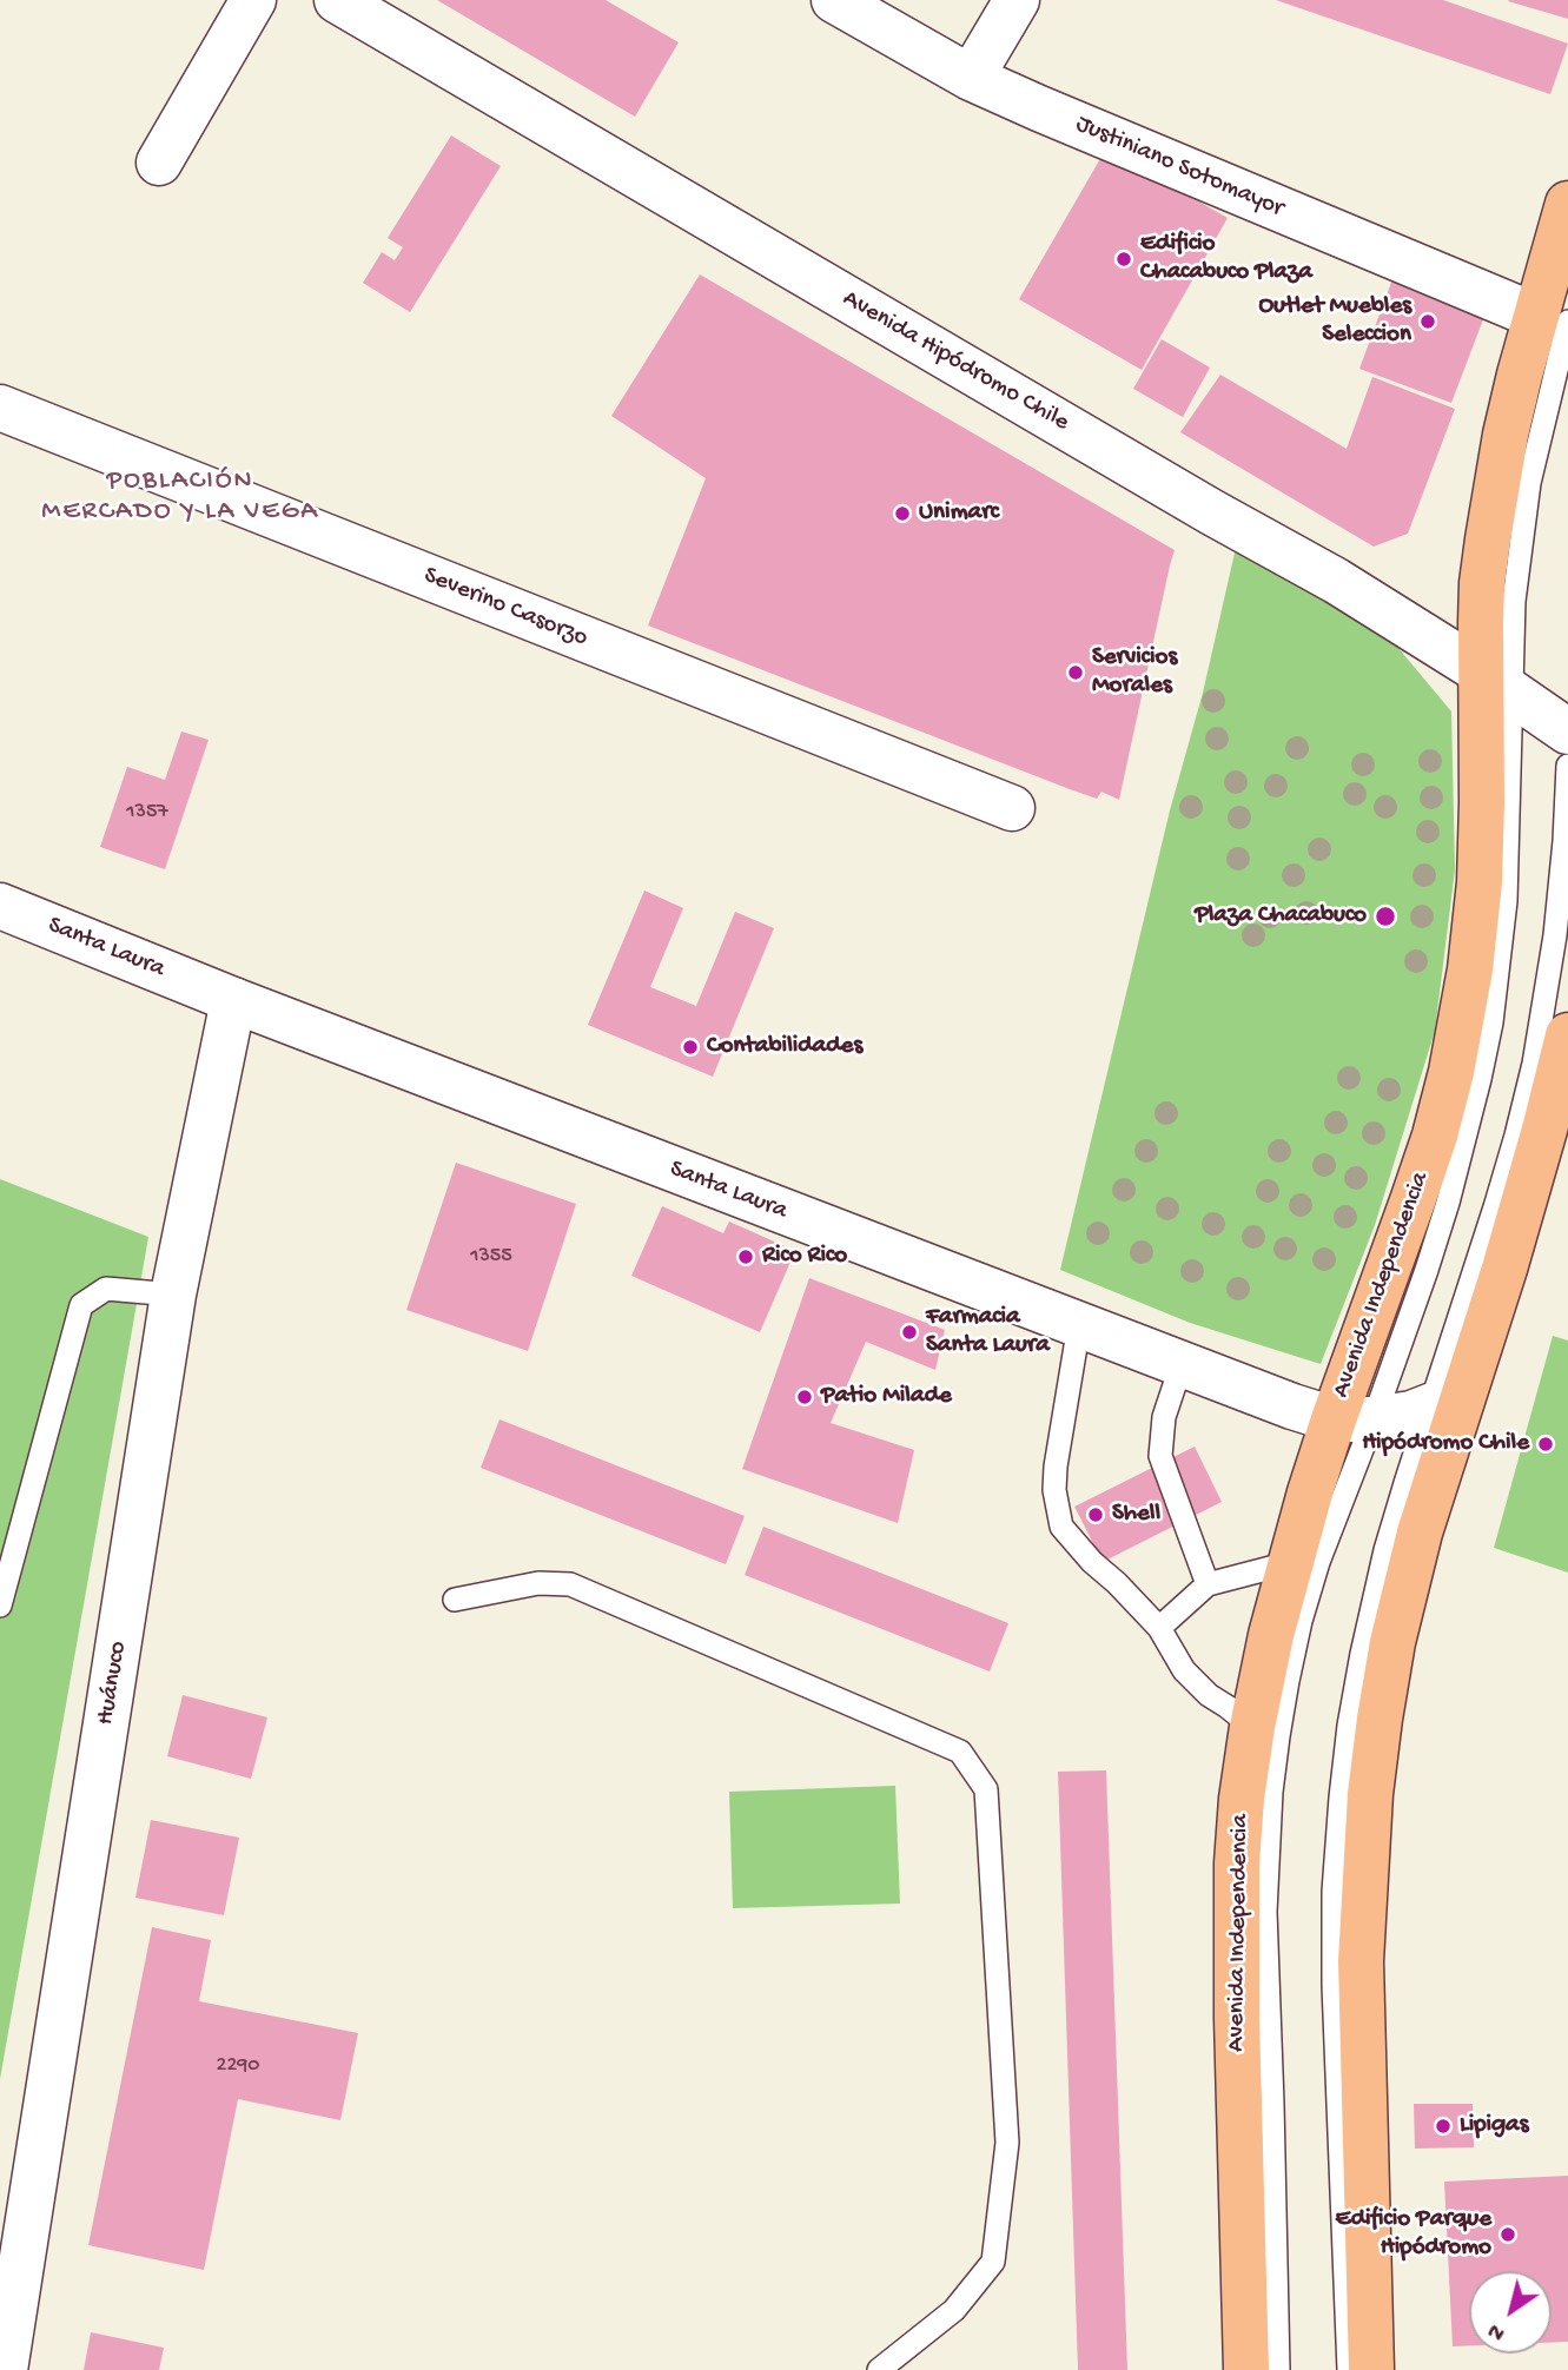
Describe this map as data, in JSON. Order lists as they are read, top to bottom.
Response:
{
  "streets": {
    "main road": ["Avenida Independencia"],
    "street": [
      "Justiniano Sotomayor",
      "Avenida Hipódromo Chile",
      "Severino Casorzo",
      "Santa Laura",
      "Huánuco"
    ]
  },
  "crossings": [
    ["Justiniano Sotomayor", "Avenida Independencia"],
    ["Avenida Hipódromo Chile", "Avenida Independencia"],
    ["Santa Laura", "Avenida Independencia"],
    ["Santa Laura", "Huánuco"]
  ],
  "districts": ["POBLACIÓN MERCADO Y LA VEGA"],
  "places": [
    "Edificio Chacabuco Plaza",
    "Outlet Muebles Seleccion",
    "Unimarc",
    "Servicios Morales",
    "Plaza Chacabuco",
    "Contabilidades",
    "Rico Rico",
    "Farmacia Santa Laura",
    "Patio Milade",
    "Hipódromo Chile",
    "Shell",
    "Lipigas",
    "Edificio Parque Hipódromo"
  ],
  "house_numbers": ["1357", "1355", "2290"],
  "north": "bottom left"
}
